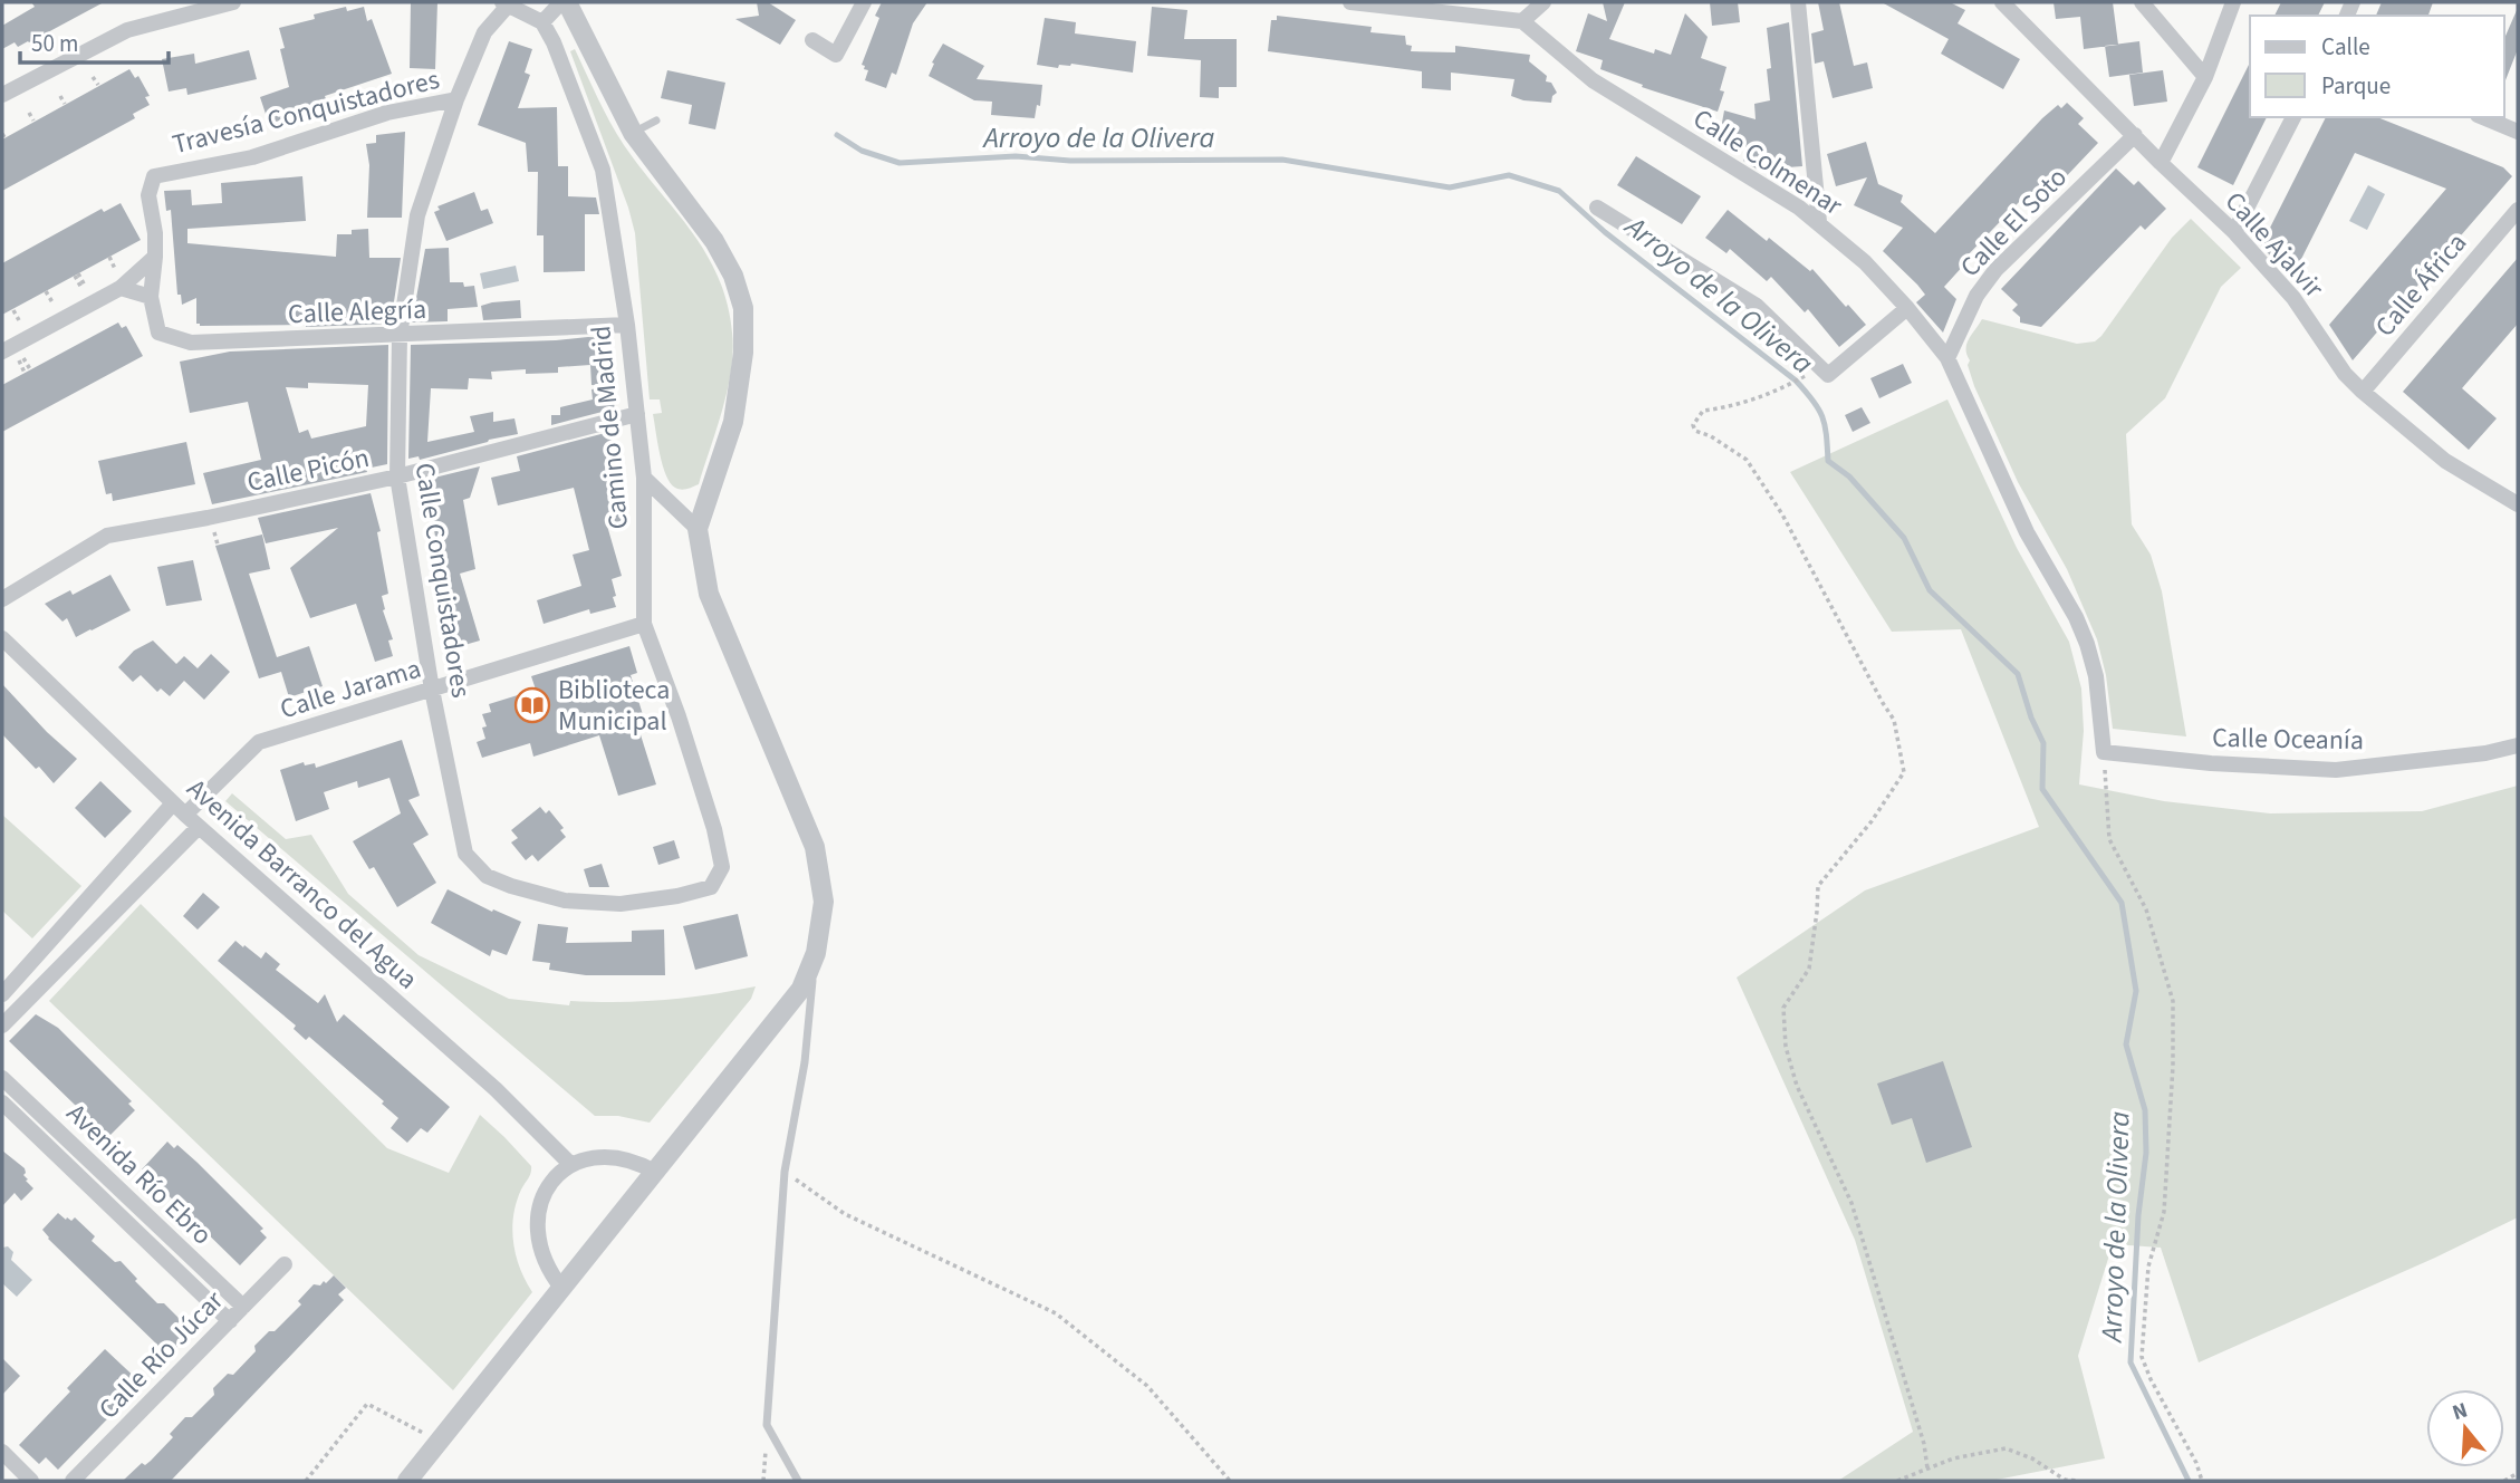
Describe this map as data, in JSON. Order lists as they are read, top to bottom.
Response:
{
  "streets": {
    "street": [
      "Travesía Conquistadores",
      "Calle Colmenar",
      "Calle El Soto",
      "Calle Ajalvir",
      "Calle África",
      "Calle Alegría",
      "Camino de Madrid",
      "Calle Picón",
      "Calle Conquistadores",
      "Calle Jarama",
      "Calle Oceanía",
      "Avenida Barranco del Agua",
      "Avenida Río Ebro",
      "Calle Río Júcar"
    ]
  },
  "crossings": [
    ["Travesía Conquistadores", "Calle Conquistadores"],
    ["Calle Colmenar", "Calle El Soto"],
    ["Calle Colmenar", "Calle Oceanía"],
    ["Calle El Soto", "Calle Ajalvir"],
    ["Calle Ajalvir", "Calle África"],
    ["Calle Alegría", "Camino de Madrid"],
    ["Calle Alegría", "Calle Conquistadores"],
    ["Camino de Madrid", "Calle Picón"],
    ["Camino de Madrid", "Calle Conquistadores"],
    ["Camino de Madrid", "Calle Jarama"],
    ["Calle Picón", "Calle Conquistadores"],
    ["Calle Conquistadores", "Calle Jarama"],
    ["Calle Jarama", "Avenida Barranco del Agua"],
    ["Avenida Río Ebro", "Calle Río Júcar"]
  ],
  "water": ["Arroyo de la Olivera"],
  "places": {
    "library": ["Biblioteca Municipal"]
  },
  "legend": ["Calle", "Parque"],
  "scale_bar": "50 m",
  "north": "top"
}
